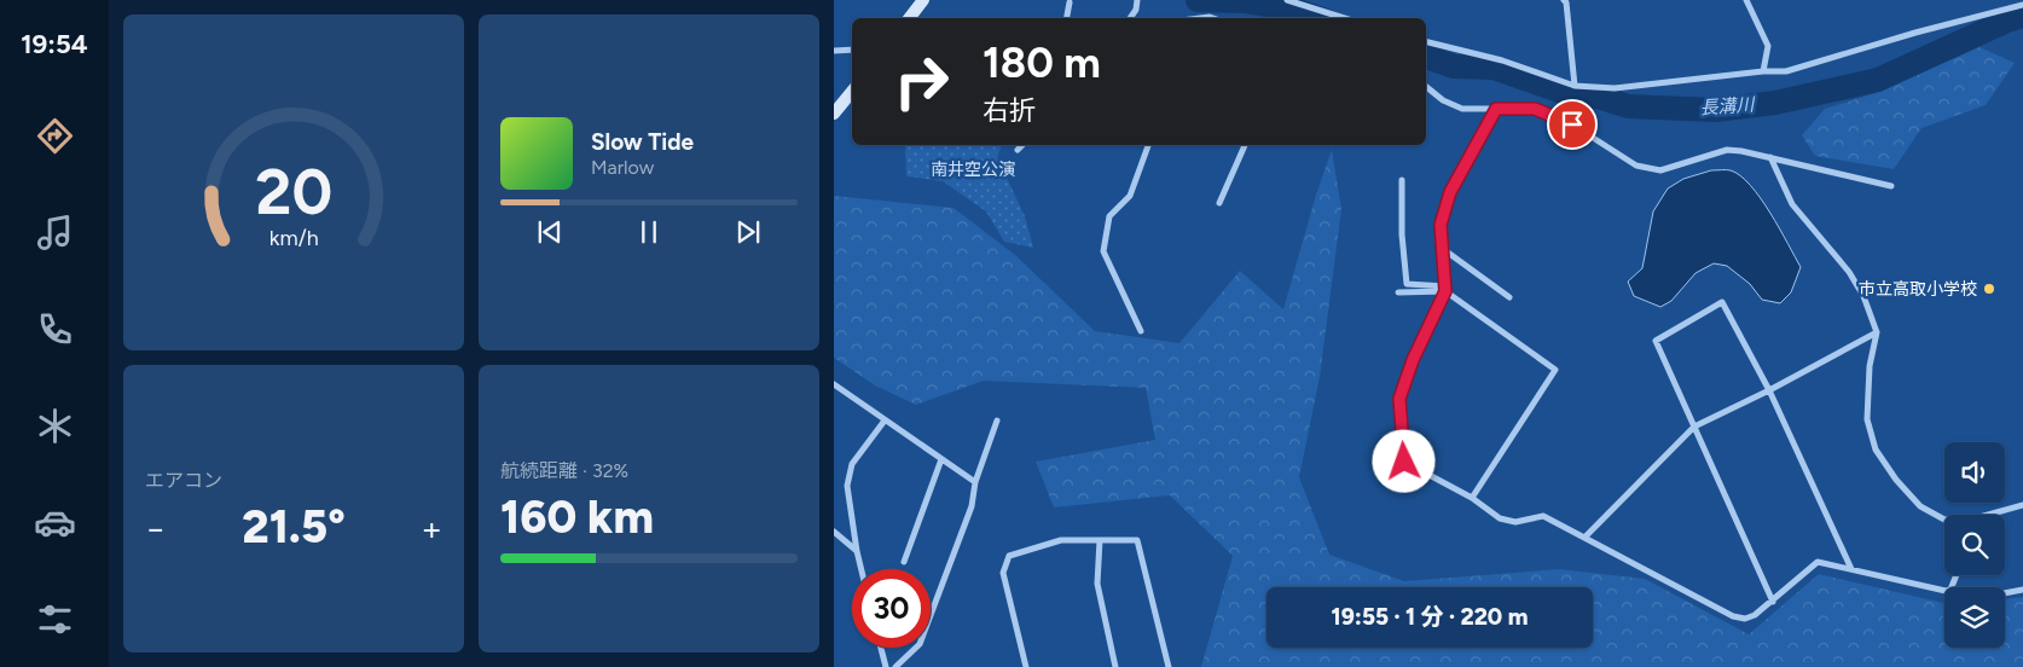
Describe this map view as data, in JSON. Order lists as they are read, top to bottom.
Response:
{
  "water": ["長溝川"],
  "parks": ["南井空公演"],
  "places": ["市立高取小学校"],
  "page": {
    "tabs": "19:54",
    "turn": ["180 m", "右折"],
    "song": ["Slow Tide", "Marlow"],
    "tile": [
      "エアコン",
      ["航続距離 · 32%", "160 km"]
    ],
    "heat": ["−", "21.5°", "+"],
    "limit": "30",
    "trip": "19:55 · 1 分 · 220 m",
    "gauge": ["20", "km/h"]
  }
}
